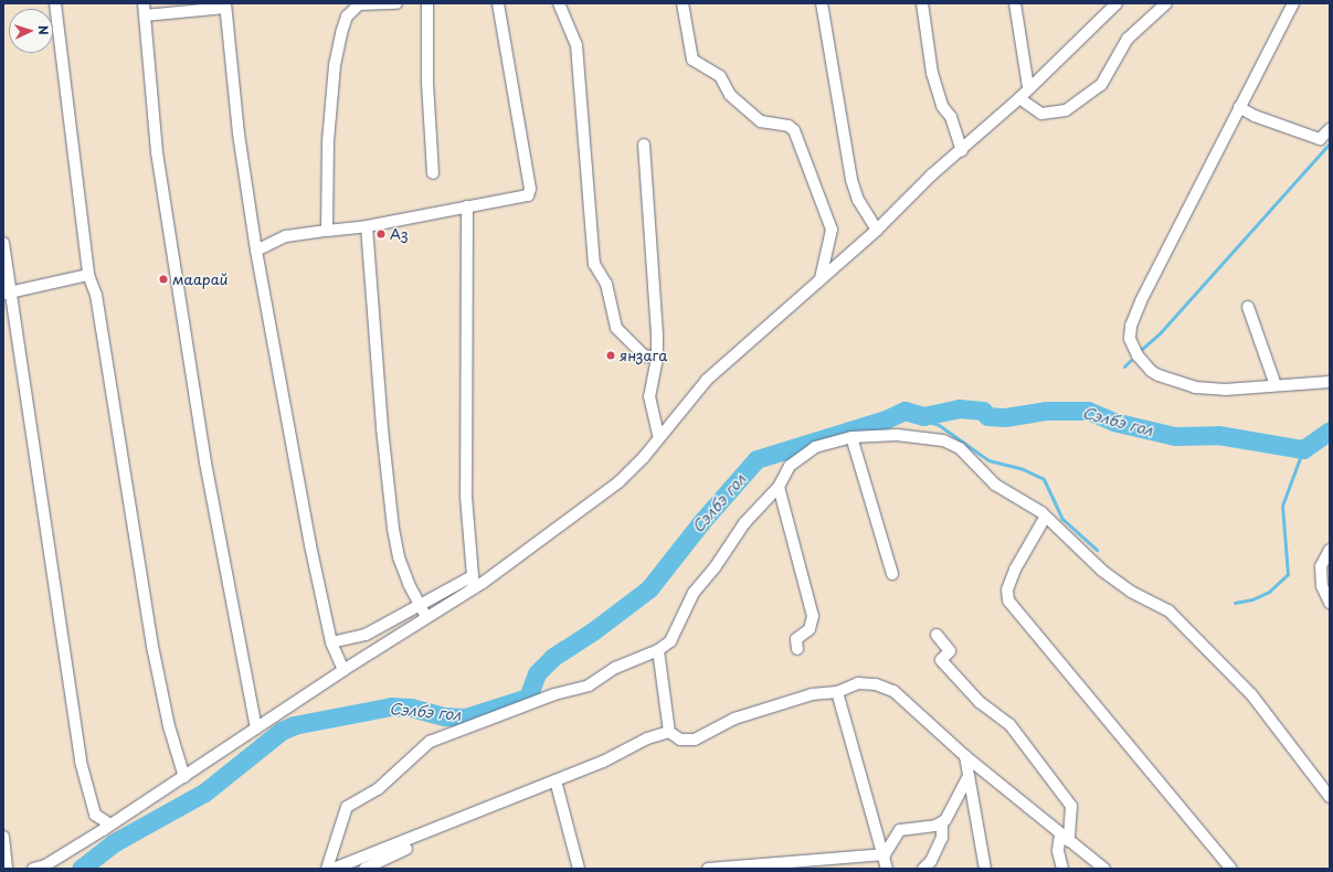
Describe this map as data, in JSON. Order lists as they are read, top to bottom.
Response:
{
  "water": ["Сэлбэ гол"],
  "places": ["Аз", "маарай", "янзага"],
  "north": "right"
}
